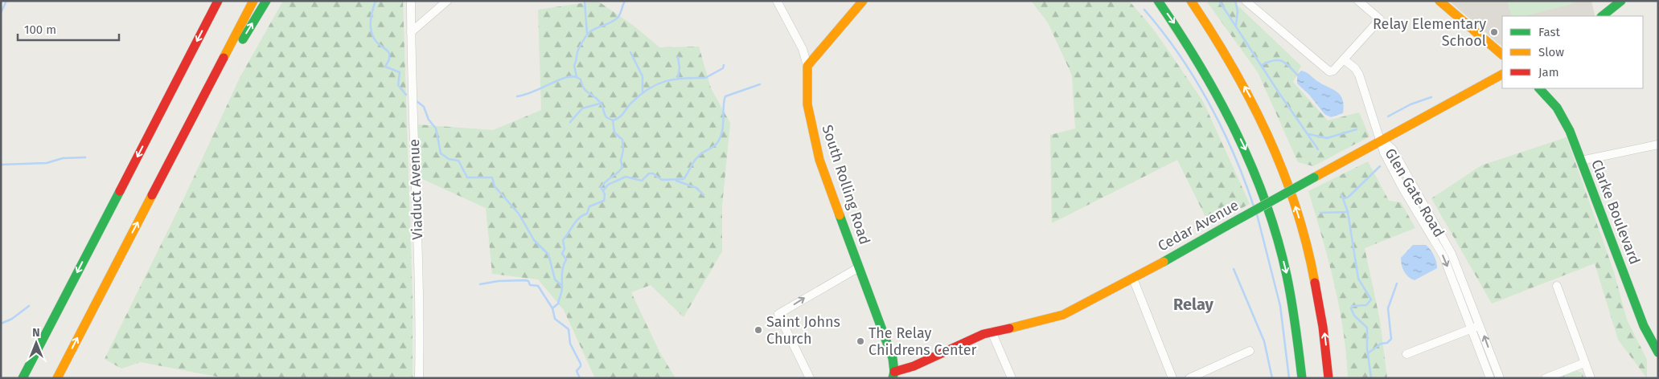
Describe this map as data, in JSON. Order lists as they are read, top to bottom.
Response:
{
  "streets": {
    "main road": ["South Rolling Road", "Clarke Boulevard", "Cedar Avenue"],
    "street": ["Viaduct Avenue", "Glen Gate Road"]
  },
  "crossings": [
    ["South Rolling Road", "Cedar Avenue"],
    ["Glen Gate Road", "Cedar Avenue"]
  ],
  "districts": ["Relay"],
  "places": ["Relay Elementary School", "Saint Johns Church", "The Relay Childrens Center"],
  "legend": ["Fast", "Slow", "Jam"],
  "scale_bar": "100 m",
  "north": "top"
}
